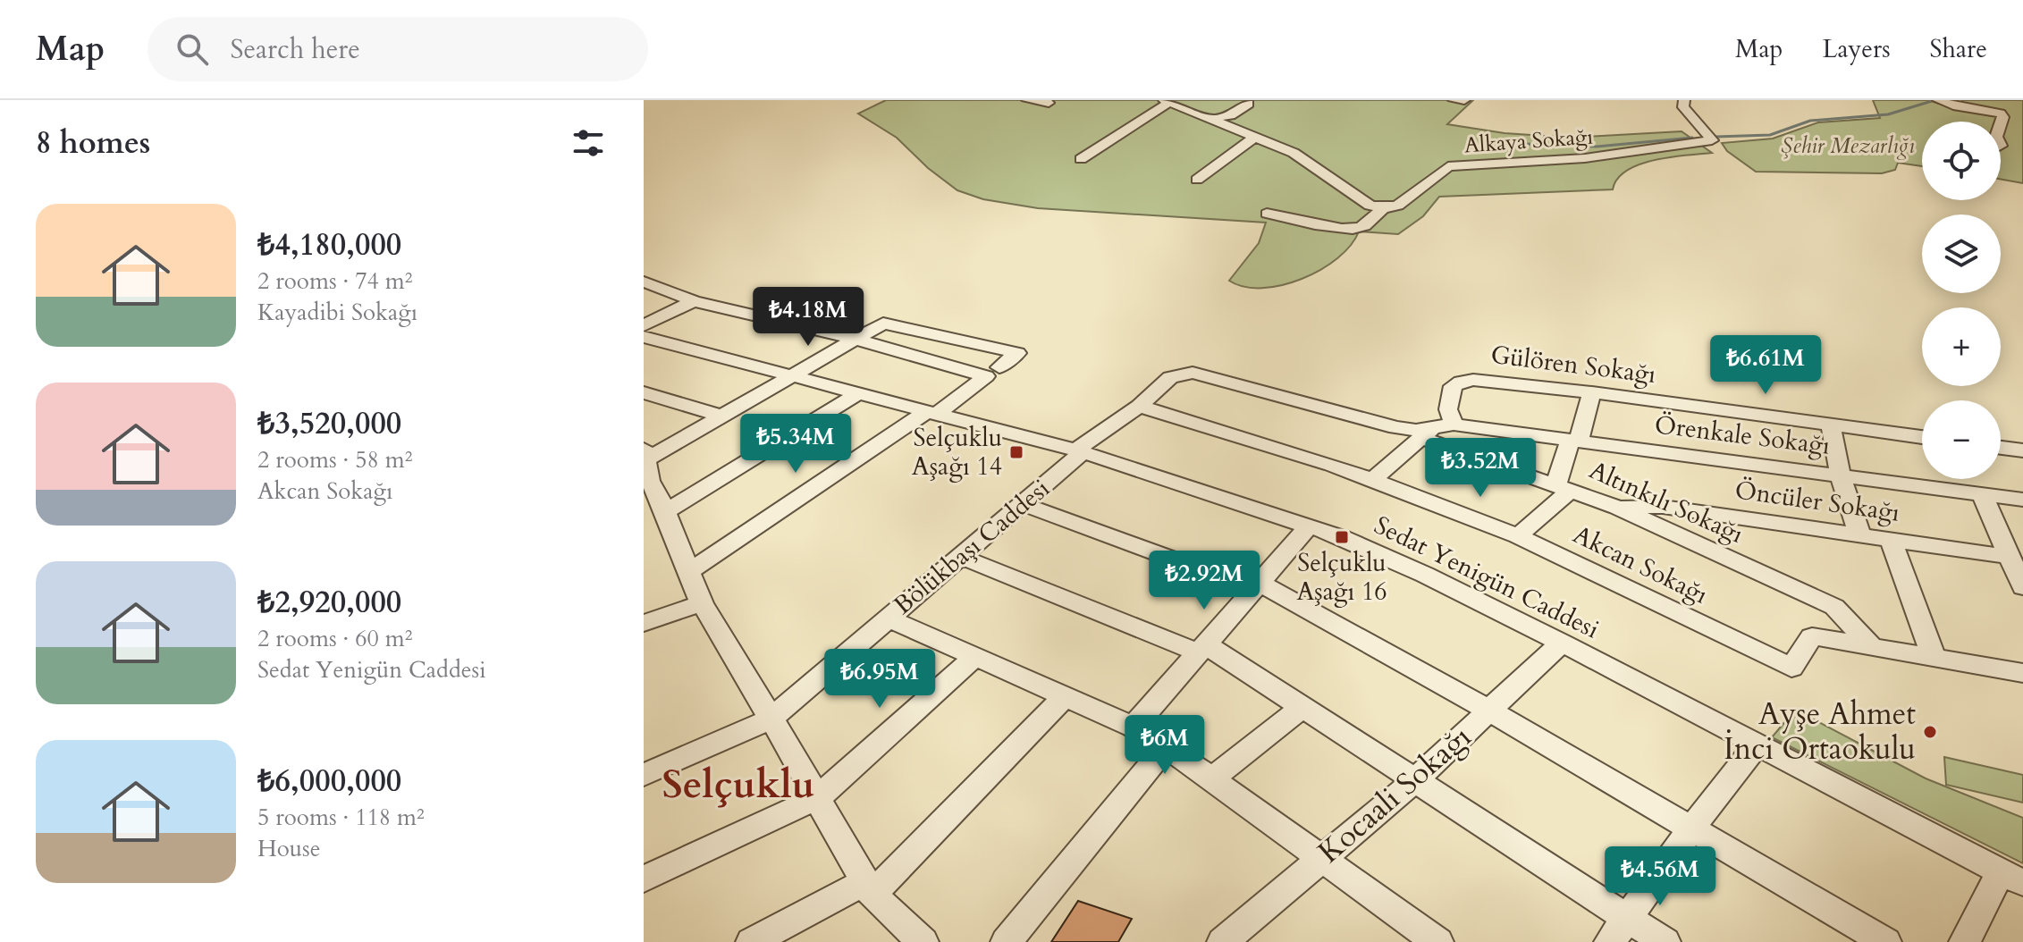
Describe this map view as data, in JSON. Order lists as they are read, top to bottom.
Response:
{
  "streets": {
    "street": [
      "Alkaya Sokağı",
      "Gülören Sokağı",
      "Örenkale Sokağı",
      "Öncüler Sokağı",
      "Altınkılı Sokağı",
      "Bölükbaşı Caddesi",
      "Akcan Sokağı",
      "Sedat Yenigün Caddesi",
      "Kocaali Sokağı"
    ]
  },
  "crossings": [
    ["Gülören Sokağı", "Örenkale Sokağı"],
    ["Örenkale Sokağı", "Altınkılı Sokağı"],
    ["Örenkale Sokağı", "Bölükbaşı Caddesi"],
    ["Öncüler Sokağı", "Altınkılı Sokağı"],
    ["Altınkılı Sokağı", "Bölükbaşı Caddesi"],
    ["Altınkılı Sokağı", "Akcan Sokağı"],
    ["Bölükbaşı Caddesi", "Akcan Sokağı"],
    ["Bölükbaşı Caddesi", "Sedat Yenigün Caddesi"],
    ["Sedat Yenigün Caddesi", "Kocaali Sokağı"]
  ],
  "districts": ["Selçuklu"],
  "parks": ["Şehir Mezarlığı"],
  "places": {
    "transit": ["Selçuklu Aşağı 14", "Selçuklu Aşağı 16"],
    "other": ["Ayşe Ahmet İnci Ortaokulu"]
  },
  "page": {
    "header": "Map",
    "search": "Search here",
    "nav": ["Map", "Layers", "Share"],
    "heading": "8 homes",
    "map_buttons": ["+", "−"],
    "list": [
      {
        "name": "₺4,180,000",
        "note": "2 rooms · 74 m² · Kayadibi Sokağı"
      },
      {
        "name": "₺3,520,000",
        "note": "2 rooms · 58 m² · Akcan Sokağı"
      },
      {
        "name": "₺2,920,000",
        "note": "2 rooms · 60 m² · Sedat Yenigün Caddesi"
      },
      {
        "name": "₺6,000,000",
        "note": "5 rooms · 118 m² · House"
      }
    ],
    "price": [
      "₺4.18M",
      "₺6.61M",
      "₺5.34M",
      "₺3.52M",
      "₺2.92M",
      "₺6.95M",
      "₺6M",
      "₺4.56M"
    ]
  }
}
